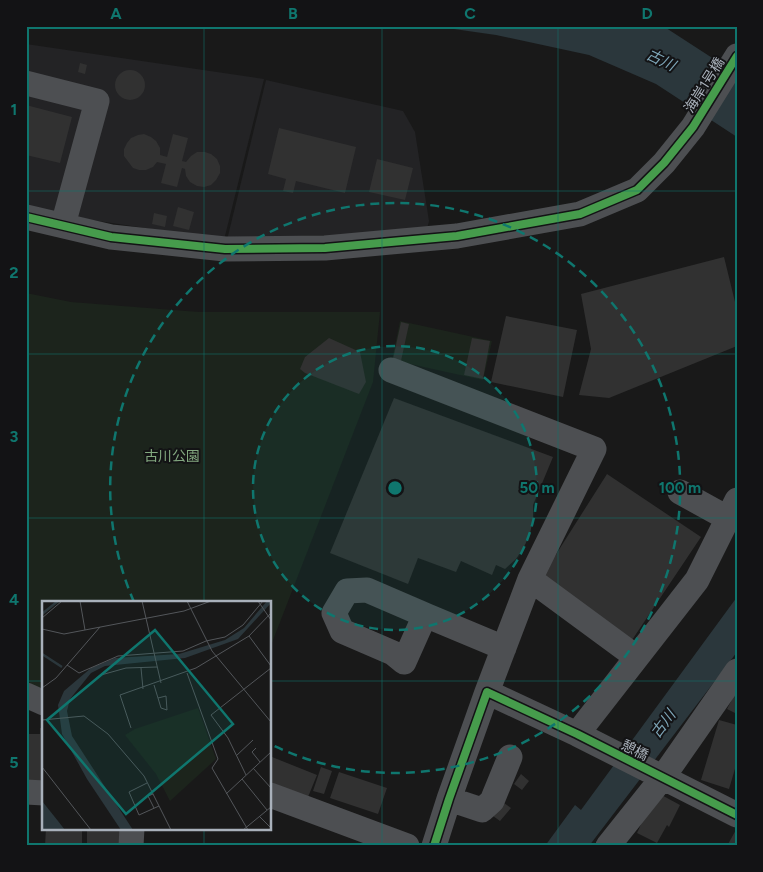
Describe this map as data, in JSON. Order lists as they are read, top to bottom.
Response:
{
  "streets": {
    "street": ["海岸1号橋", "憩橋"]
  },
  "water": ["古川"],
  "parks": ["古川公園"],
  "grid": {
    "columns": [
      "A",
      "B",
      "C",
      "D"
    ],
    "rows": [
      "1",
      "2",
      "3",
      "4",
      "5"
    ]
  },
  "rings": ["50 m", "100 m"]
}
